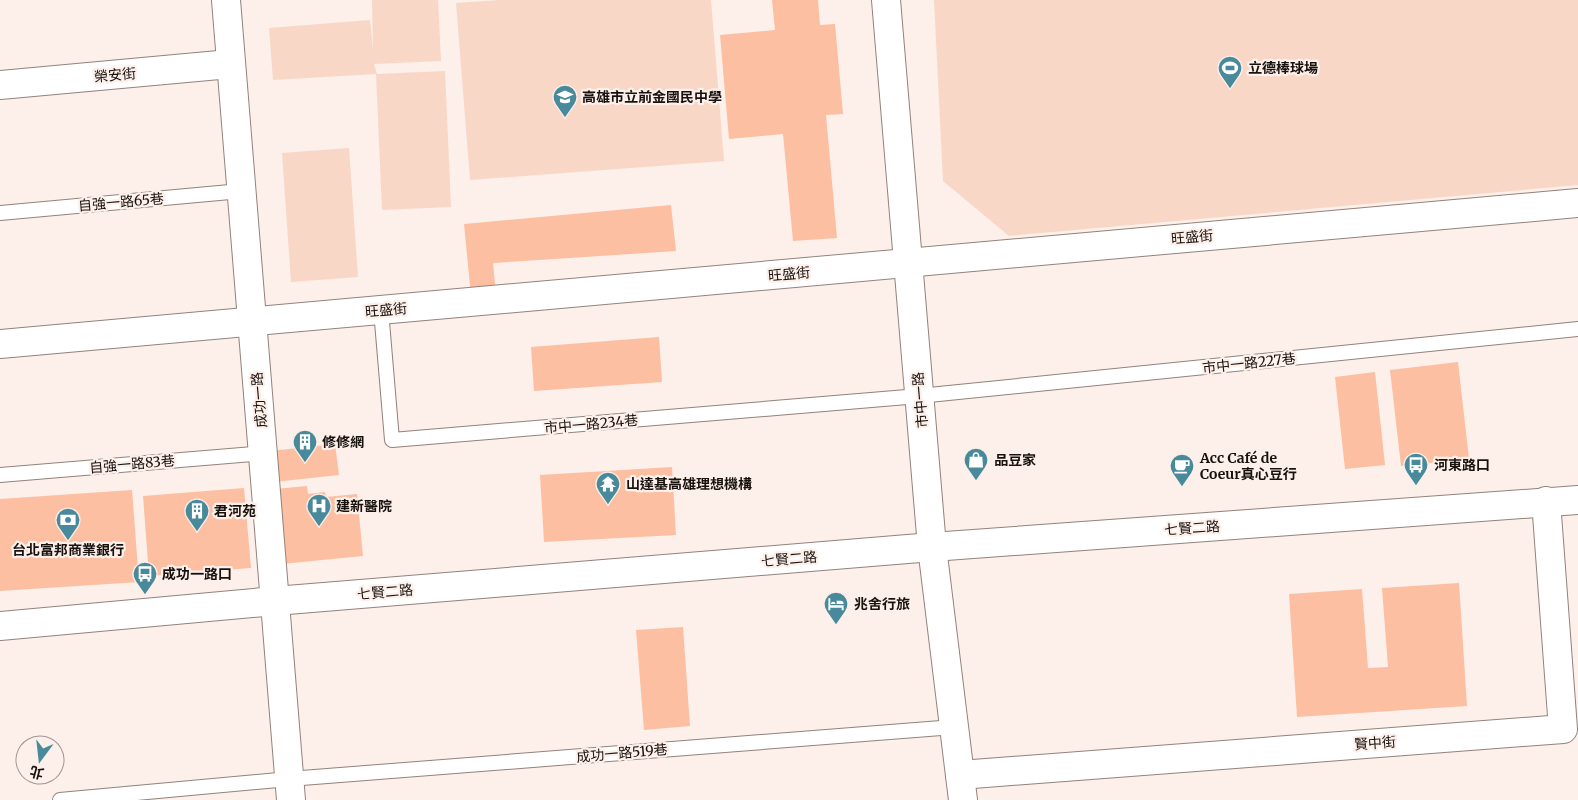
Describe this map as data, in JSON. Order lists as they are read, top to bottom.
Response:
{
  "streets": {
    "street": [
      "榮安街",
      "旺盛街",
      "成功一路",
      "市中一路",
      "七賢二路",
      "賢中街"
    ],
    "lane": [
      "自強一路65巷",
      "市中一路227巷",
      "市中一路234巷",
      "自強一路83巷",
      "成功一路519巷"
    ]
  },
  "crossings": [
    ["榮安街", "成功一路"],
    ["自強一路65巷", "成功一路"],
    ["旺盛街", "成功一路"],
    ["旺盛街", "市中一路"],
    ["旺盛街", "市中一路234巷"],
    ["市中一路227巷", "市中一路"],
    ["市中一路227巷", "市中一路234巷"],
    ["成功一路", "自強一路83巷"],
    ["成功一路", "七賢二路"],
    ["成功一路", "成功一路519巷"],
    ["市中一路", "市中一路234巷"],
    ["市中一路", "七賢二路"],
    ["市中一路", "賢中街"],
    ["市中一路", "成功一路519巷"],
    ["七賢二路", "賢中街"]
  ],
  "places": {
    "sports": ["立德棒球場"],
    "school or university": ["高雄市立前金國民中學"],
    "building": ["修修網", "君河苑"],
    "shop": ["品豆家"],
    "bus stop": ["河東路口", "成功一路口"],
    "cafe": ["Acc Café de Coeur真心豆行"],
    "temple": ["山達基高雄理想機構"],
    "hospital": ["建新醫院"],
    "bank": ["台北富邦商業銀行"],
    "hotel": ["兆舍行旅"]
  },
  "north": "bottom"
}
